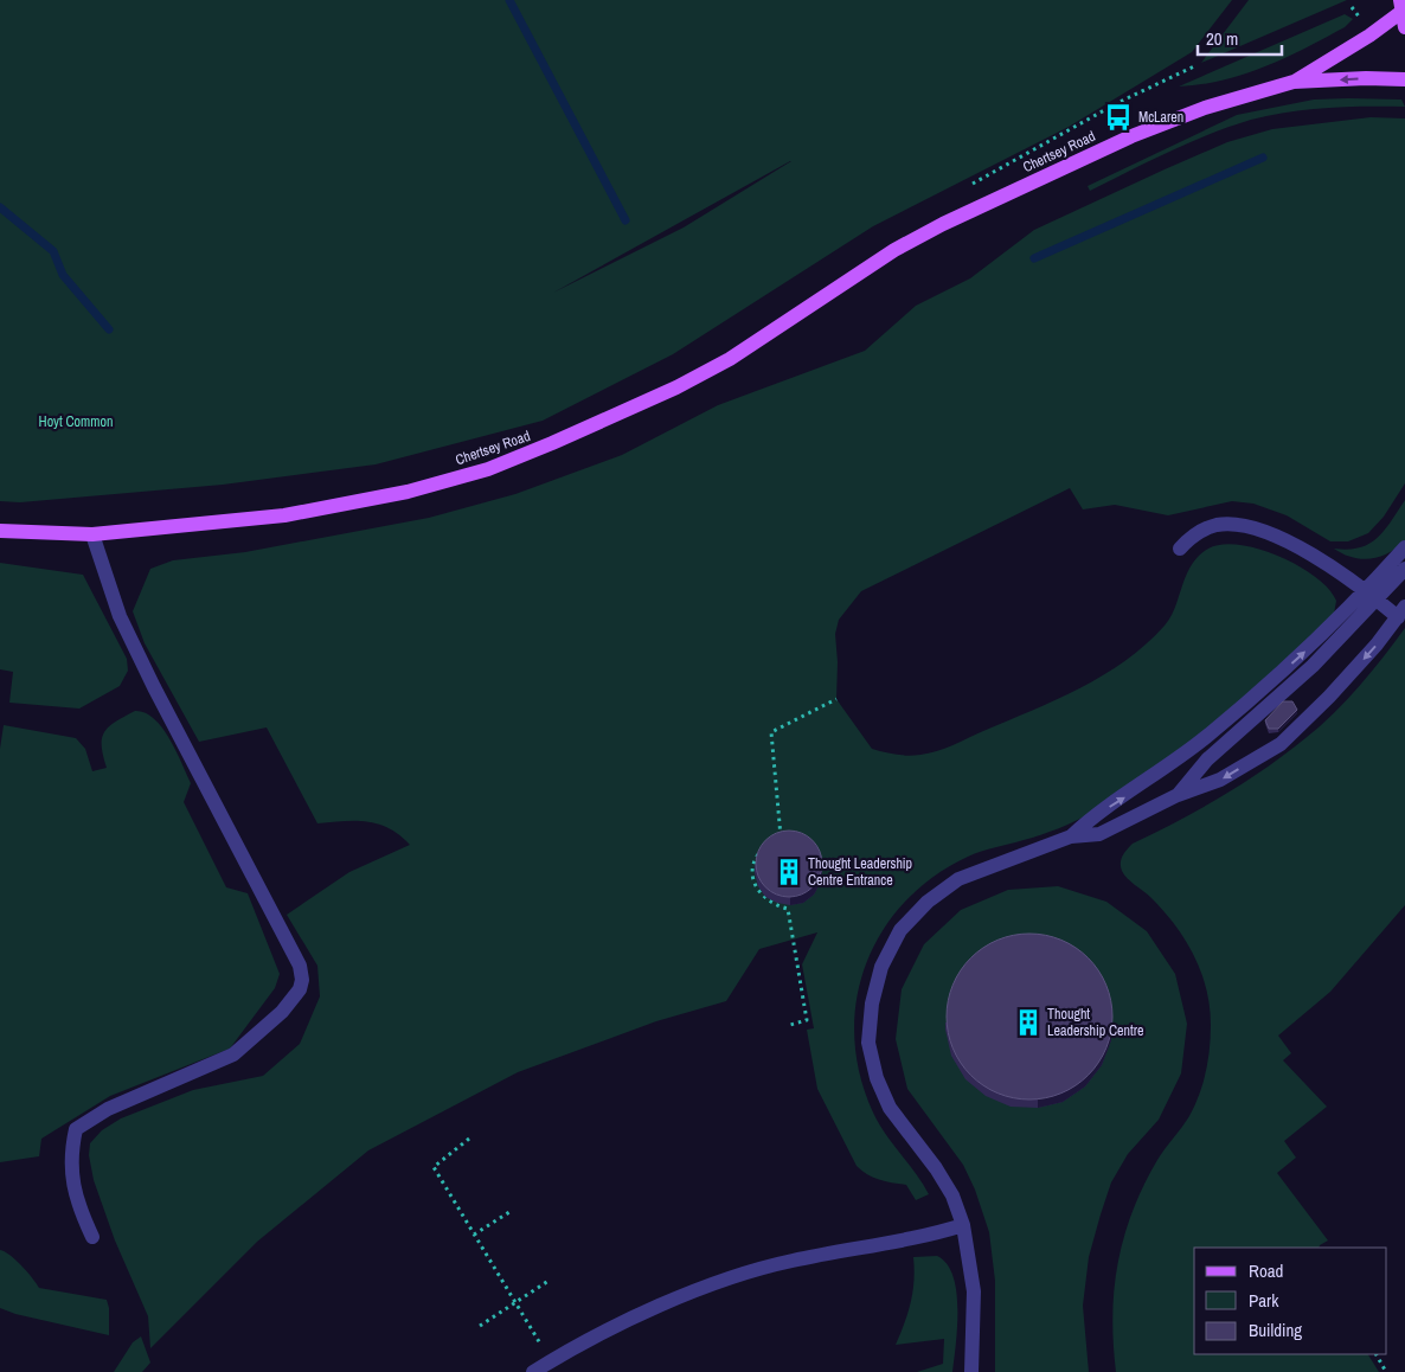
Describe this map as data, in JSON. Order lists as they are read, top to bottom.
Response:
{
  "streets": {
    "main road": ["Chertsey Road"]
  },
  "parks": ["Hoyt Common"],
  "places": {
    "bus stop": ["McLaren"],
    "building": ["Thought Leadership Centre Entrance", "Thought Leadership Centre"]
  },
  "legend": ["Road", "Park", "Building"],
  "scale_bar": "20 m"
}
